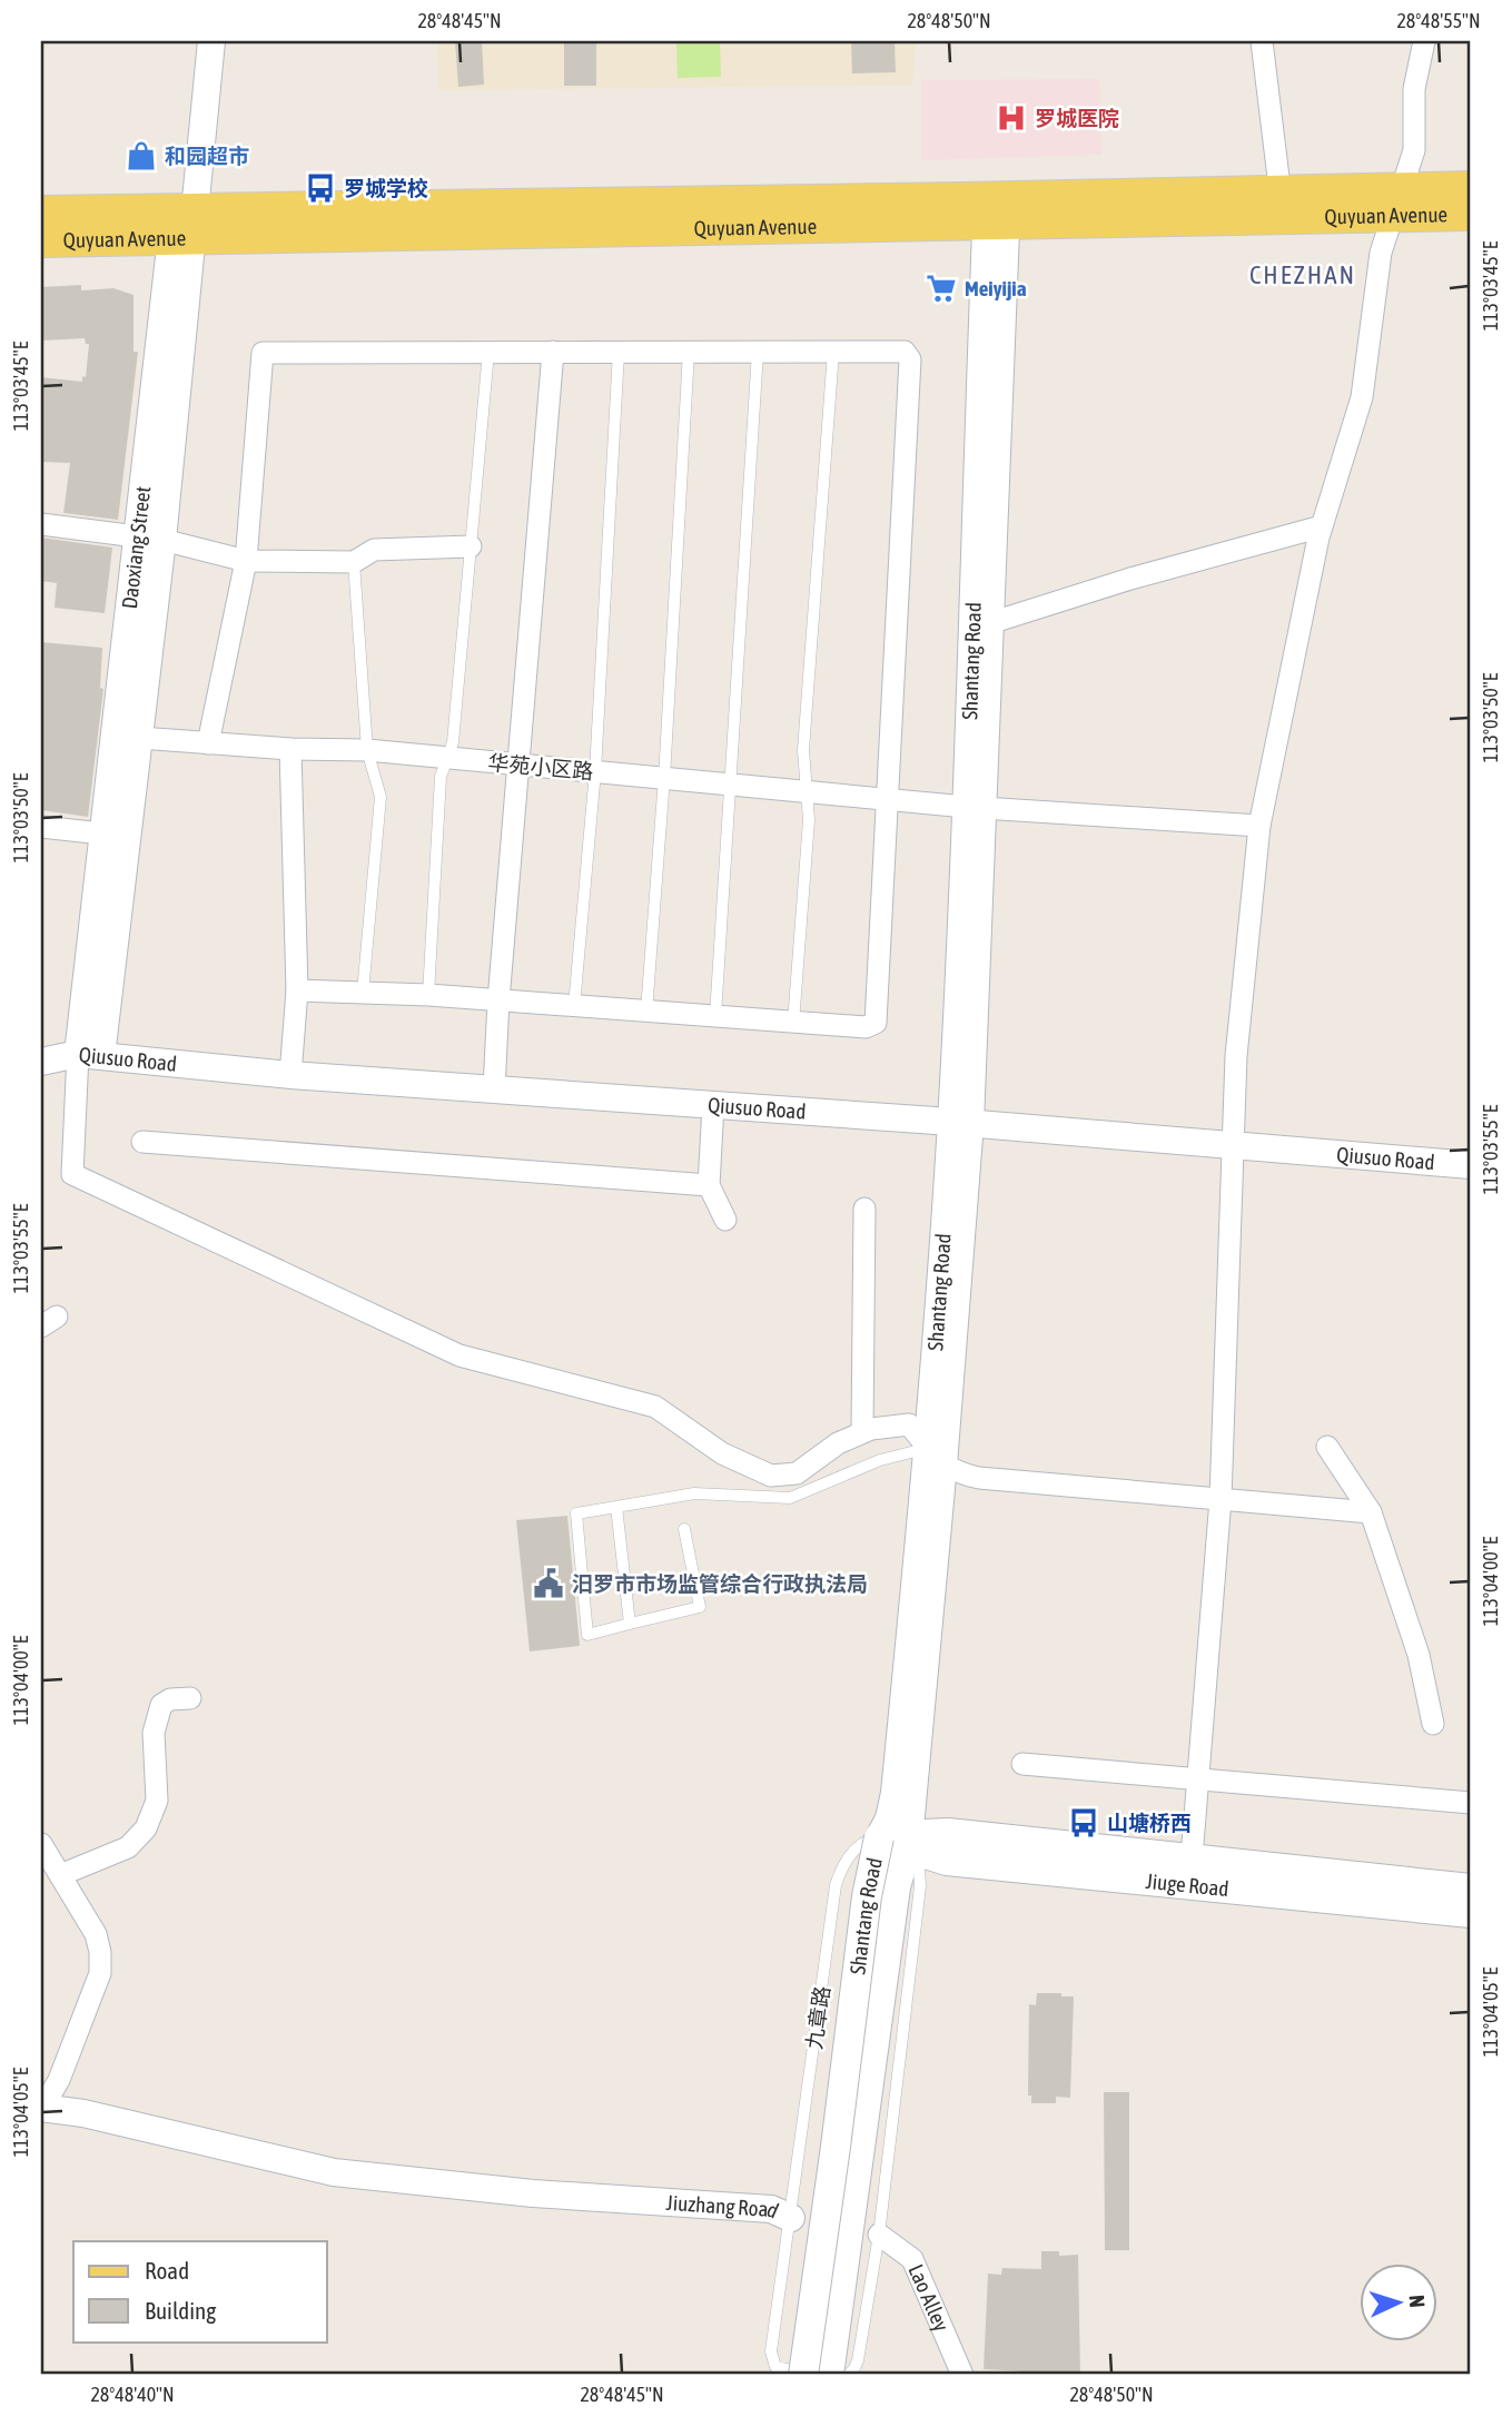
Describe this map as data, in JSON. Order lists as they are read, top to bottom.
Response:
{
  "streets": {
    "main road": ["Quyuan Avenue", "Shantang Road", "Jiuge Road"],
    "street": [
      "Daoxiang Street",
      "华苑小区路",
      "Qiusuo Road",
      "Jiuzhang Road",
      "Lao Alley"
    ],
    "lane": ["九章路"]
  },
  "crossings": [
    ["Quyuan Avenue", "Daoxiang Street"],
    ["Quyuan Avenue", "Shantang Road"],
    ["Daoxiang Street", "华苑小区路"],
    ["Daoxiang Street", "Qiusuo Road"],
    ["Shantang Road", "华苑小区路"],
    ["Shantang Road", "Qiusuo Road"],
    ["Shantang Road", "Jiuge Road"],
    ["Shantang Road", "九章路"],
    ["Jiuge Road", "九章路"],
    ["九章路", "Jiuzhang Road"]
  ],
  "districts": ["CHEZHAN"],
  "places": {
    "hospital": ["罗城医院"],
    "shop": ["和园超市"],
    "bus stop": ["罗城学校", "山塘桥西"],
    "supermarket": ["Meiyijia"],
    "public building": ["汨罗市市场监管综合行政执法局"]
  },
  "legend": ["Road", "Building"],
  "north": "right",
  "coordinates": [
    "28°48'45\"N",
    "28°48'50\"N",
    "28°48'55\"N",
    "113°03'45\"E",
    "113°03'50\"E",
    "113°03'55\"E",
    "113°04'00\"E",
    "113°04'05\"E",
    "28°48'40\"N"
  ]
}
